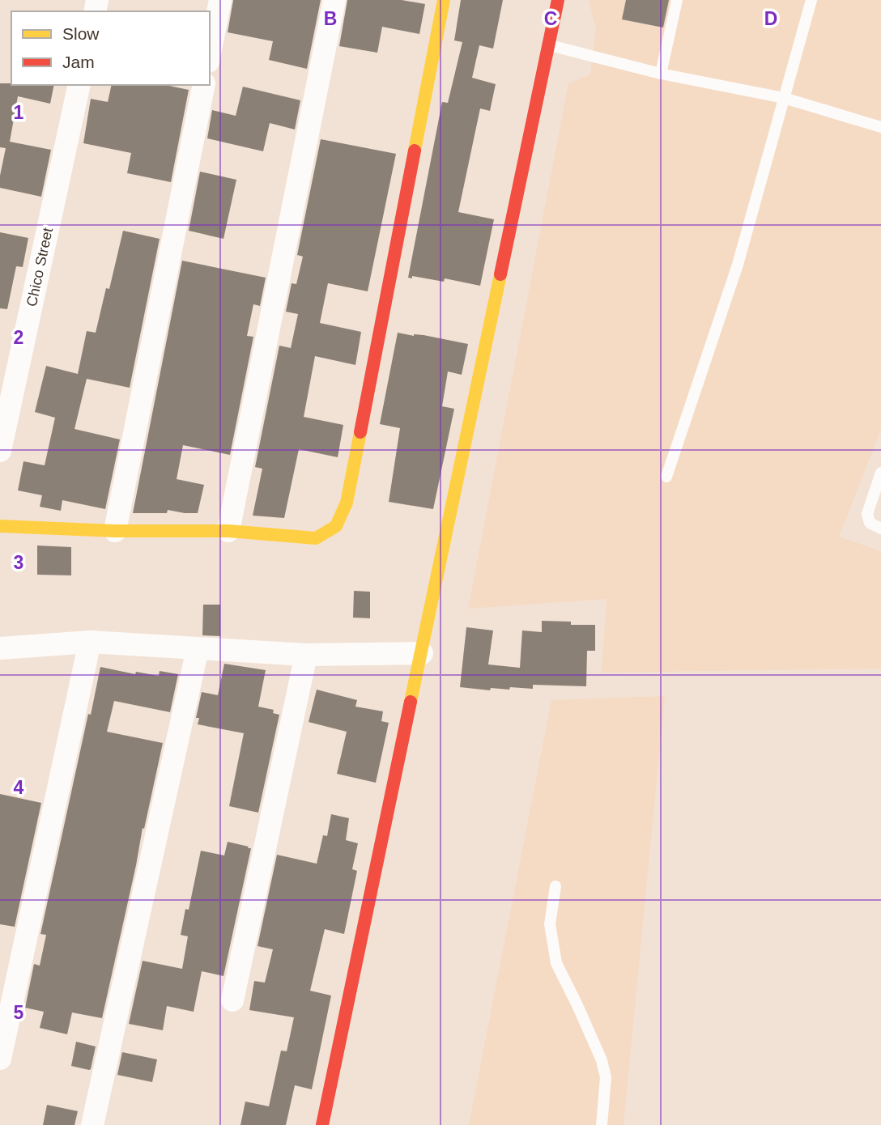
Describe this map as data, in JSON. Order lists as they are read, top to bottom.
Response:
{
  "streets": {
    "street": ["Chico Street"]
  },
  "legend": ["Slow", "Jam"],
  "grid": {
    "columns": ["B", "C", "D"],
    "rows": [
      "1",
      "2",
      "3",
      "4",
      "5"
    ]
  }
}
